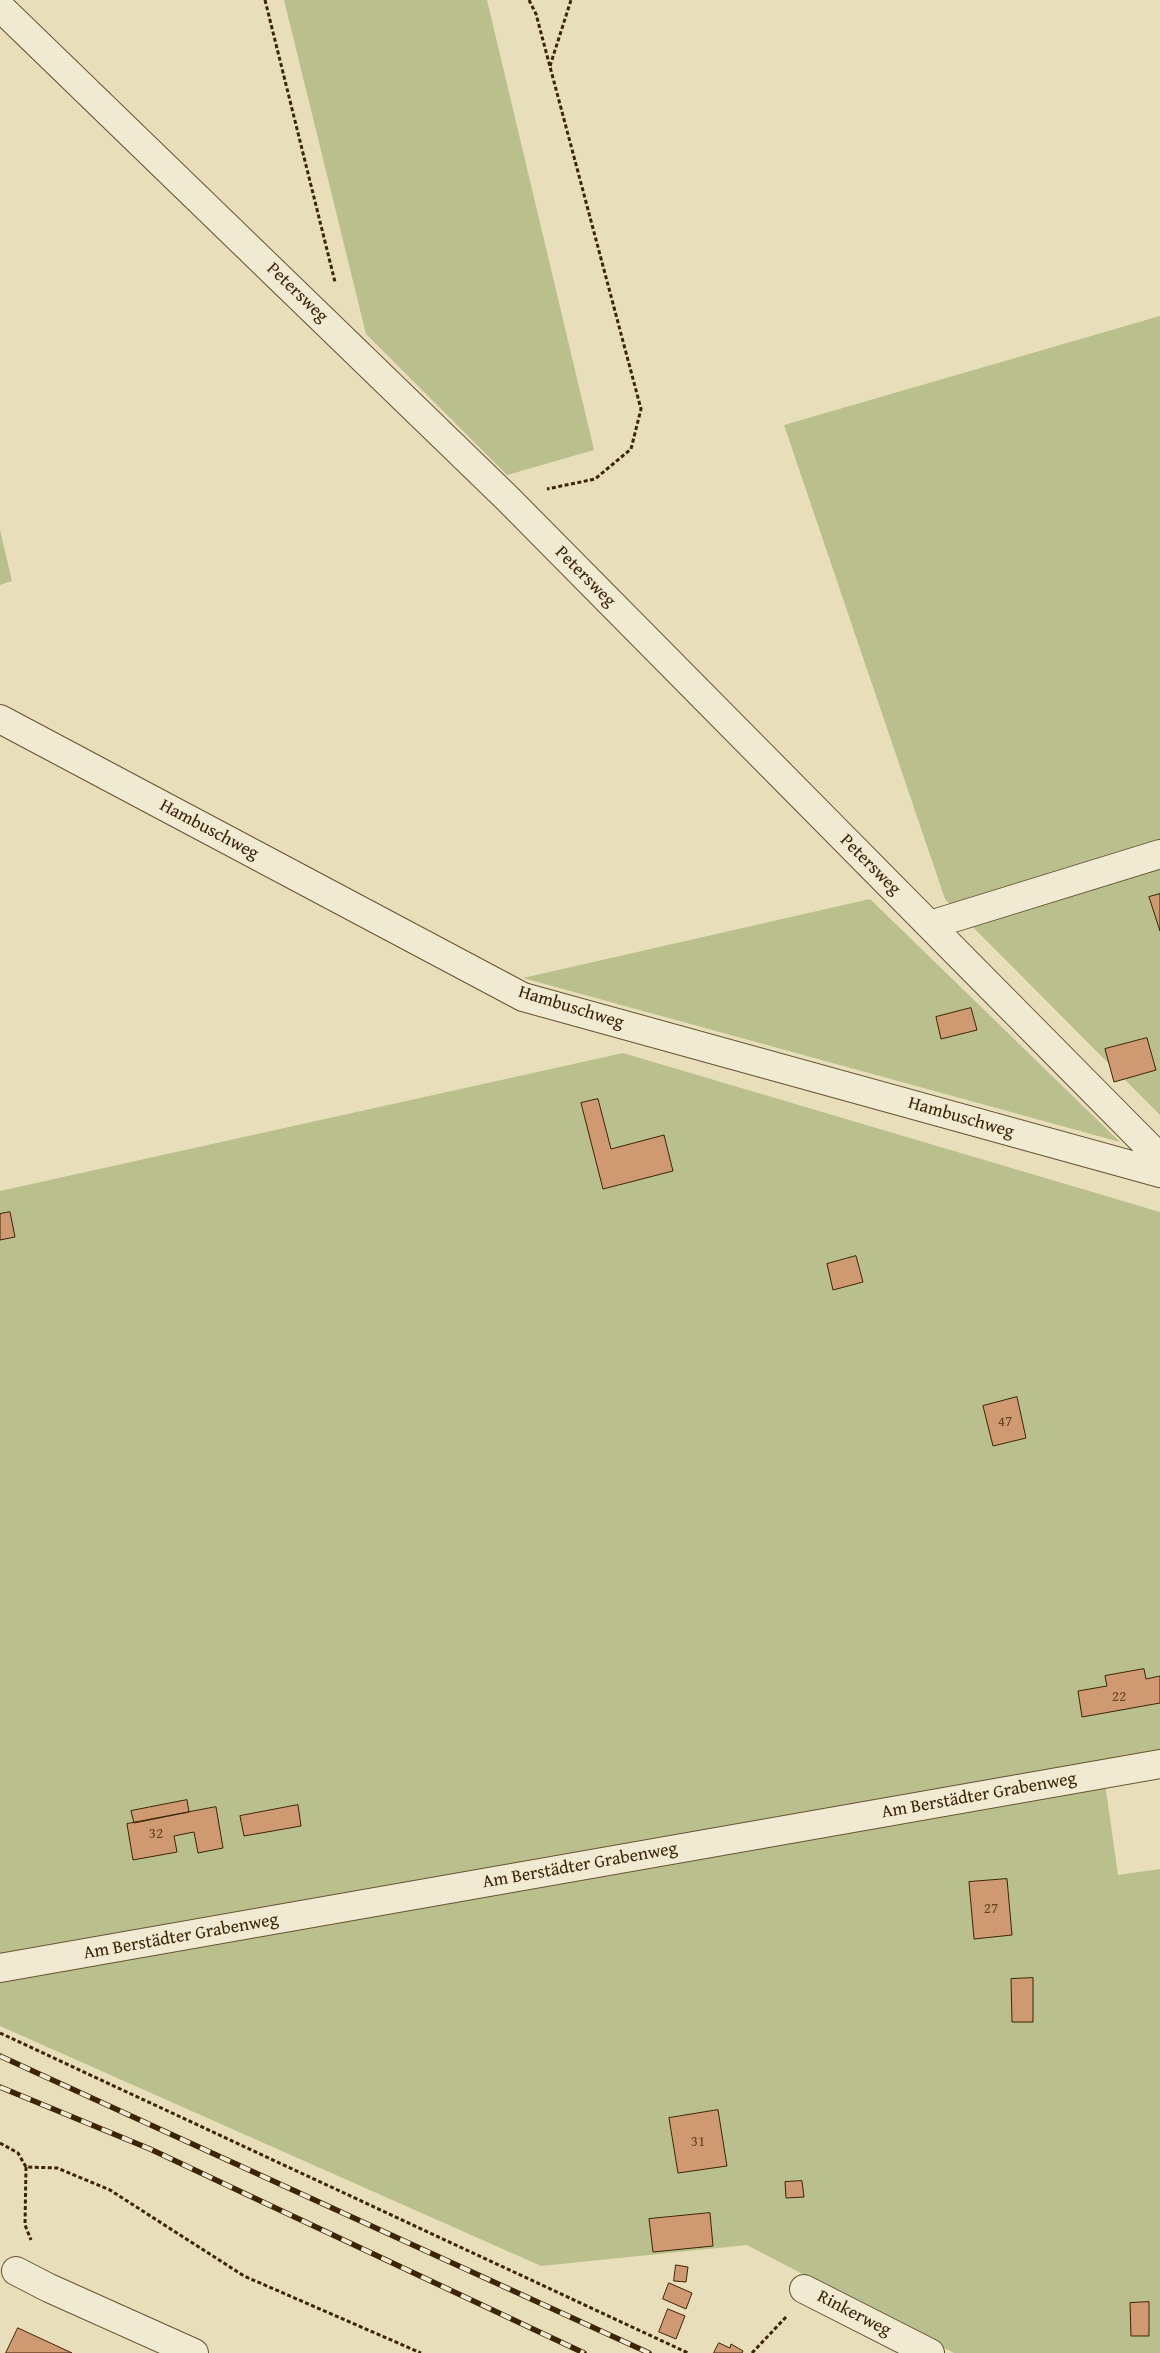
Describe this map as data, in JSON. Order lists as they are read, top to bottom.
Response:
{
  "streets": {
    "street": [
      "Petersweg",
      "Hambuschweg",
      "Am Berstädter Grabenweg",
      "Rinkerweg"
    ]
  },
  "house_numbers": [
    "47",
    "22",
    "32",
    "27",
    "31"
  ]
}
